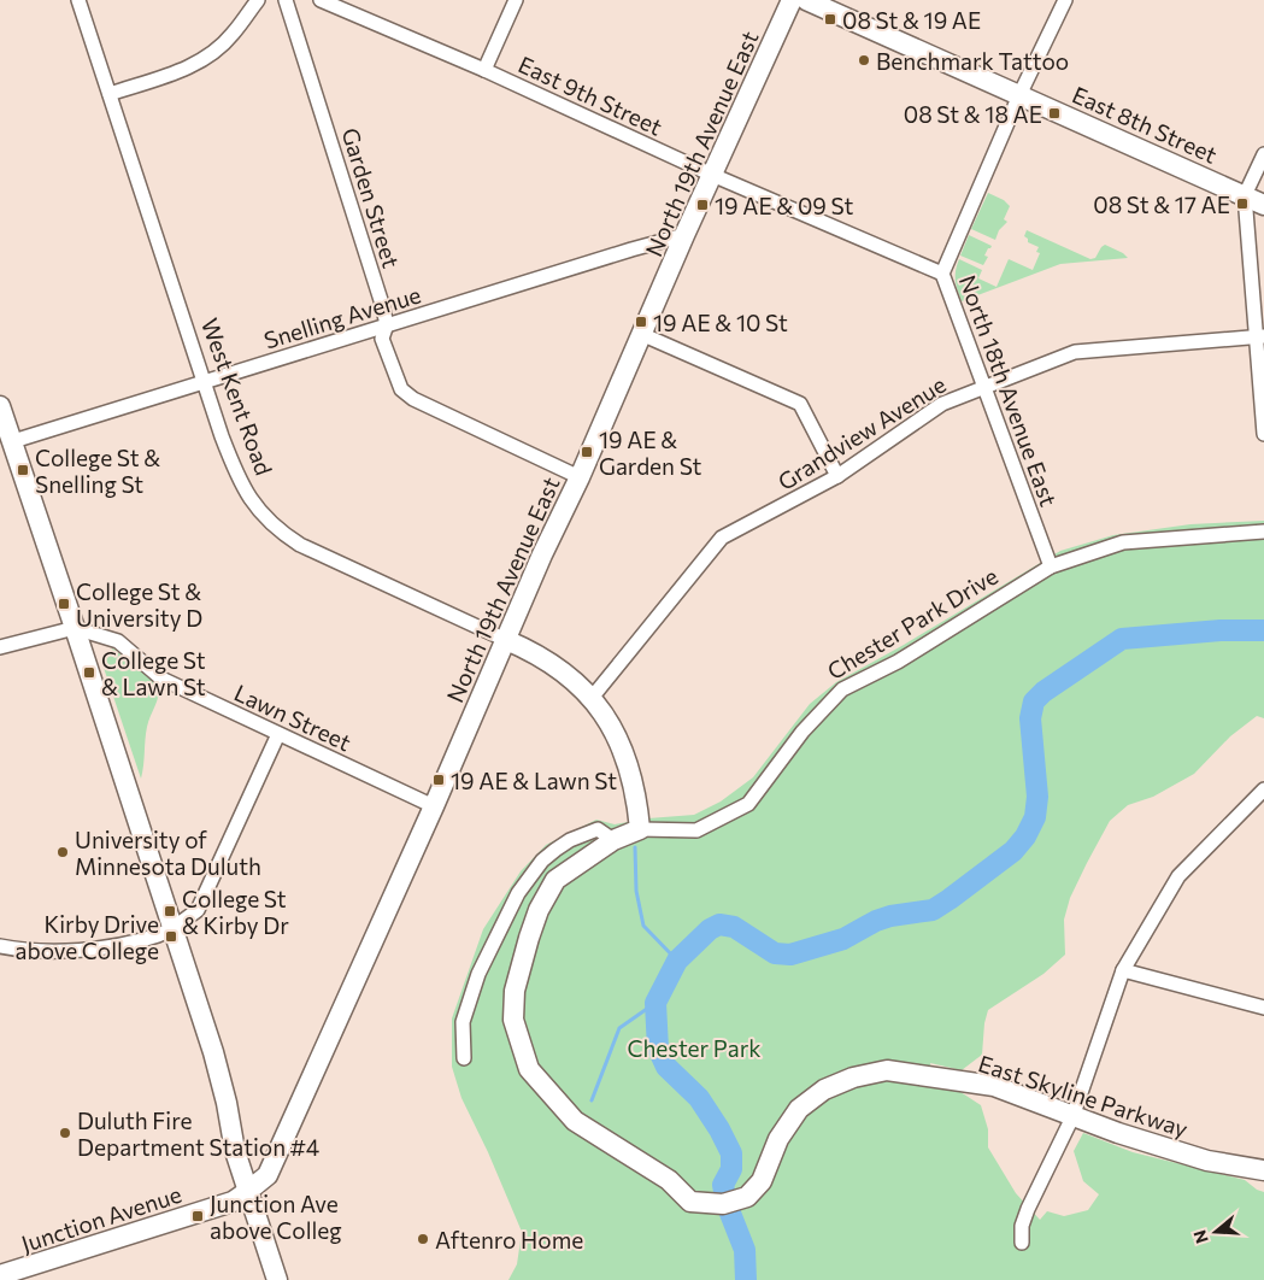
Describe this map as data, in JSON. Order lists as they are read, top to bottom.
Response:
{
  "streets": {
    "street": [
      "East 9th Street",
      "East 8th Street",
      "North 19th Avenue East",
      "Garden Street",
      "Snelling Avenue",
      "North 18th Avenue East",
      "West Kent Road",
      "Grandview Avenue",
      "Chester Park Drive",
      "Lawn Street",
      "East Skyline Parkway",
      "Junction Avenue"
    ]
  },
  "crossings": [
    ["East 9th Street", "North 19th Avenue East"],
    ["East 9th Street", "North 18th Avenue East"],
    ["East 8th Street", "North 18th Avenue East"],
    ["North 19th Avenue East", "Garden Street"],
    ["North 19th Avenue East", "Snelling Avenue"],
    ["North 19th Avenue East", "West Kent Road"],
    ["North 19th Avenue East", "Lawn Street"],
    ["North 19th Avenue East", "Junction Avenue"],
    ["Garden Street", "Snelling Avenue"],
    ["Snelling Avenue", "West Kent Road"],
    ["North 18th Avenue East", "Grandview Avenue"],
    ["North 18th Avenue East", "Chester Park Drive"],
    ["West Kent Road", "Grandview Avenue"],
    ["West Kent Road", "Chester Park Drive"],
    ["Chester Park Drive", "East Skyline Parkway"]
  ],
  "parks": ["Chester Park"],
  "places": {
    "transit": [
      "08 St & 19 AE",
      "08 St & 18 AE",
      "08 St & 17 AE",
      "19 AE & 09 St",
      "19 AE & 10 St",
      "19 AE & Garden St",
      "College St & Snelling St",
      "College St & University D",
      "College St & Lawn St",
      "19 AE & Lawn St",
      "College St & Kirby Dr",
      "Kirby Drive above College",
      "Junction Ave above Colleg"
    ],
    "other": [
      "Benchmark Tattoo",
      "University of Minnesota Duluth",
      "Duluth Fire Department Station #4",
      "Aftenro Home"
    ]
  },
  "north": "left"
}
